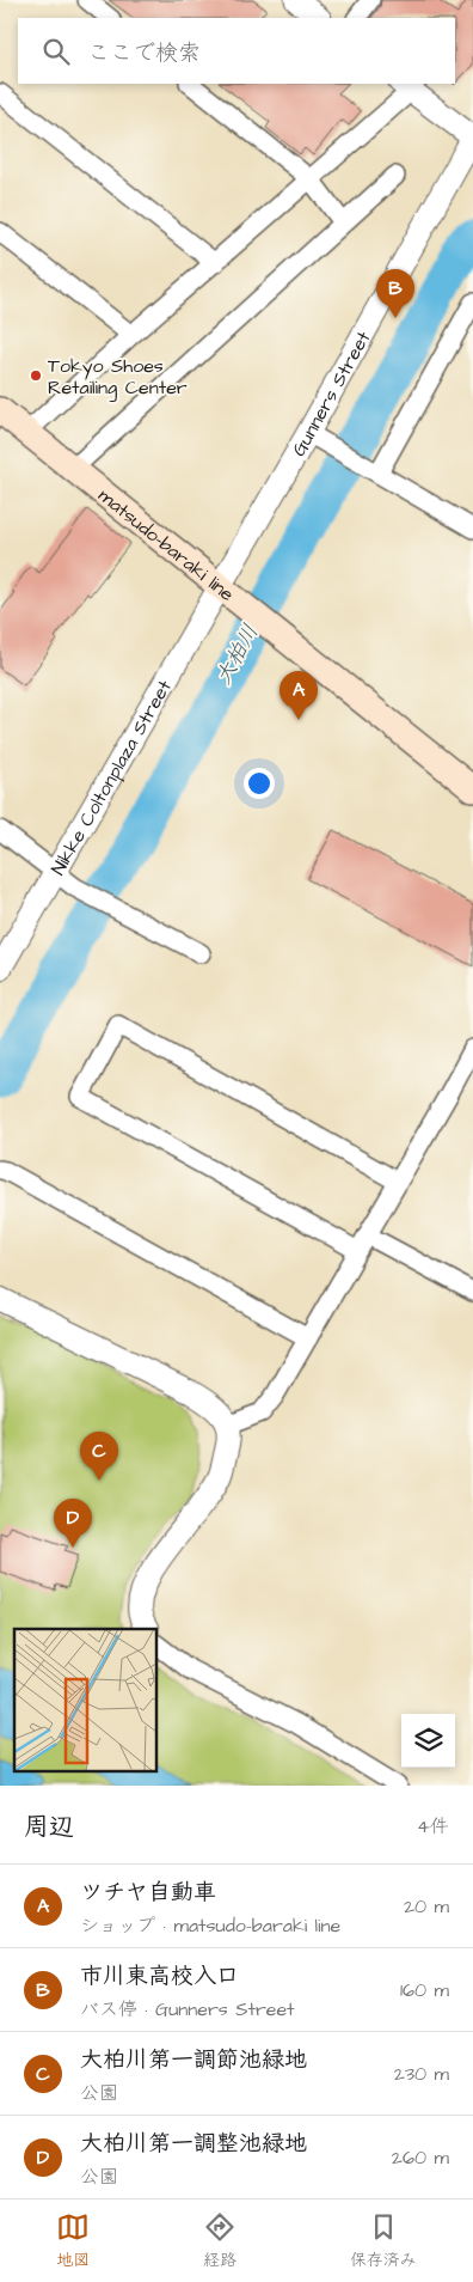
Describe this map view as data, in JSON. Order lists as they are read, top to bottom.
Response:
{
  "streets": {
    "main road": ["matsudo-baraki line"],
    "street": ["Gunners Street", "Nikke Coltonplaza Street"]
  },
  "crossings": [
    ["Gunners Street", "matsudo-baraki line"],
    ["Gunners Street", "Nikke Coltonplaza Street"],
    ["matsudo-baraki line", "Nikke Coltonplaza Street"]
  ],
  "water": ["大柏川"],
  "places": ["Tokyo Shoes Retailing Center"],
  "page": {
    "search": "ここで検索",
    "pins": [
      "B",
      "A",
      "C",
      "D"
    ],
    "heading": ["周辺", "4件"],
    "list": [
      {
        "mark": "A",
        "name": "ツチヤ自動車",
        "note": "ショップ · matsudo-baraki line",
        "value": "20 m"
      },
      {
        "mark": "B",
        "name": "市川東高校入口",
        "note": "バス停 · Gunners Street",
        "value": "160 m"
      },
      {
        "mark": "C",
        "name": "大柏川第一調節池緑地",
        "note": "公園",
        "value": "230 m"
      },
      {
        "mark": "D",
        "name": "大柏川第一調整池緑地",
        "note": "公園",
        "value": "260 m"
      }
    ],
    "nav": ["地図", "経路", "保存済み"]
  }
}
